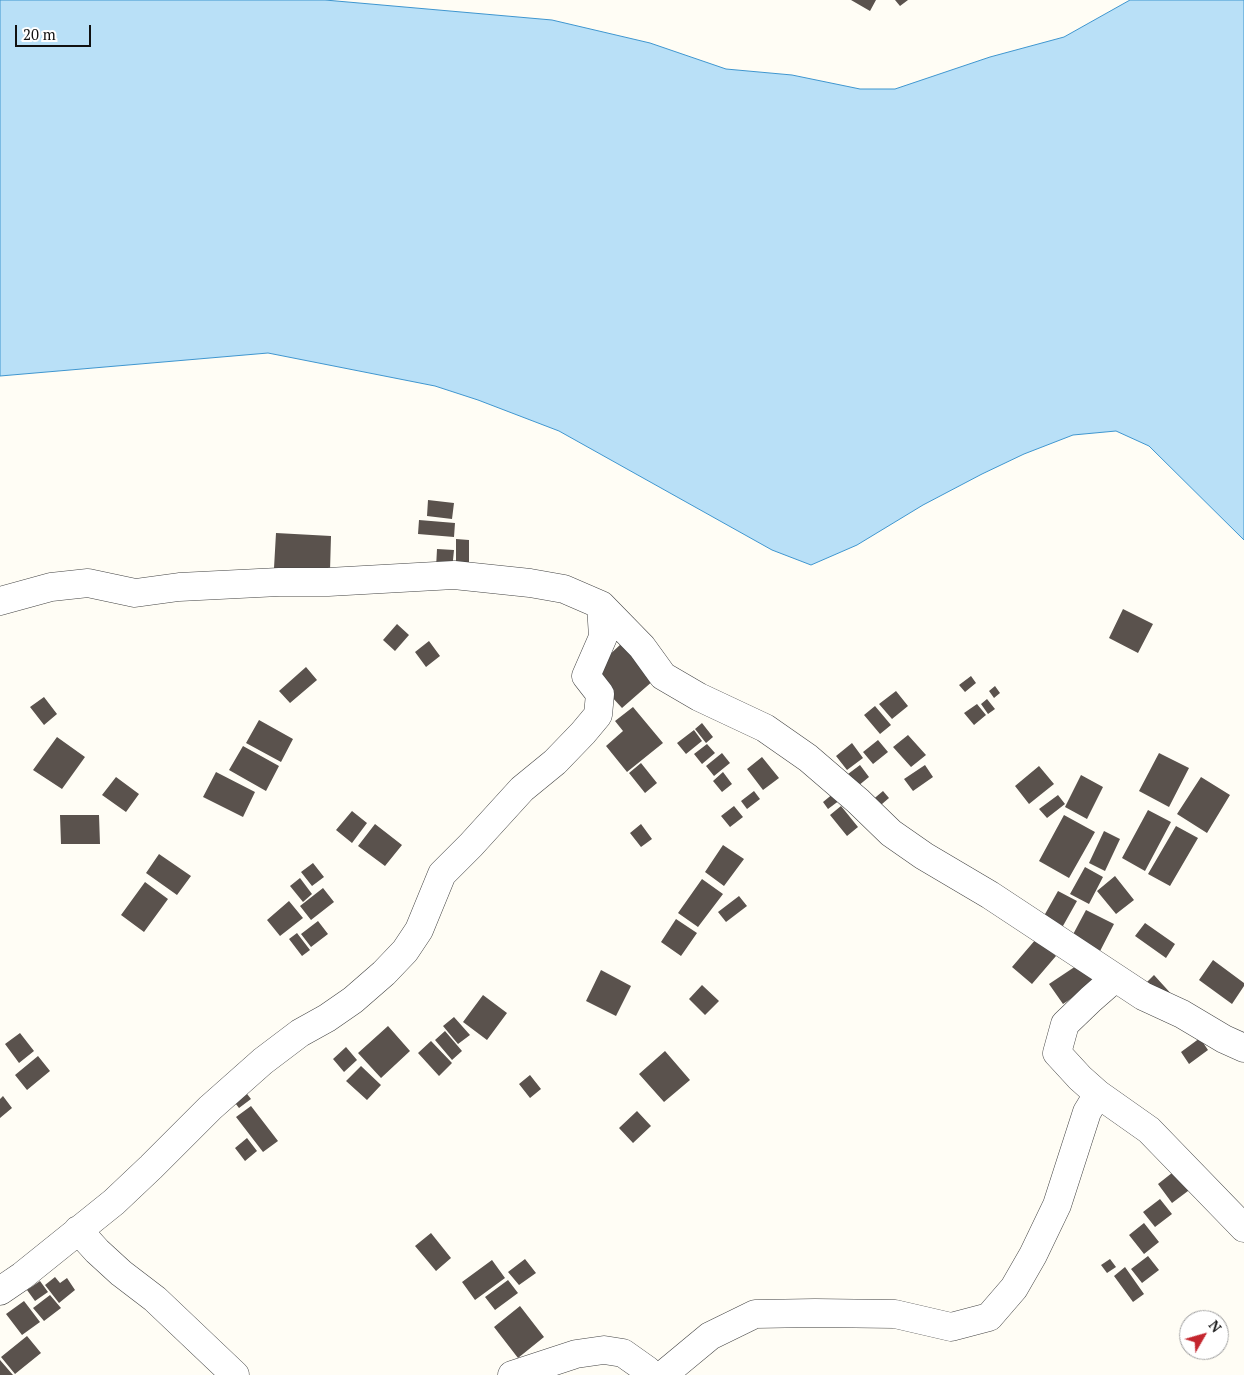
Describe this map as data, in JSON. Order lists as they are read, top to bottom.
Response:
{
  "scale_bar": "20 m",
  "north": "top right"
}
